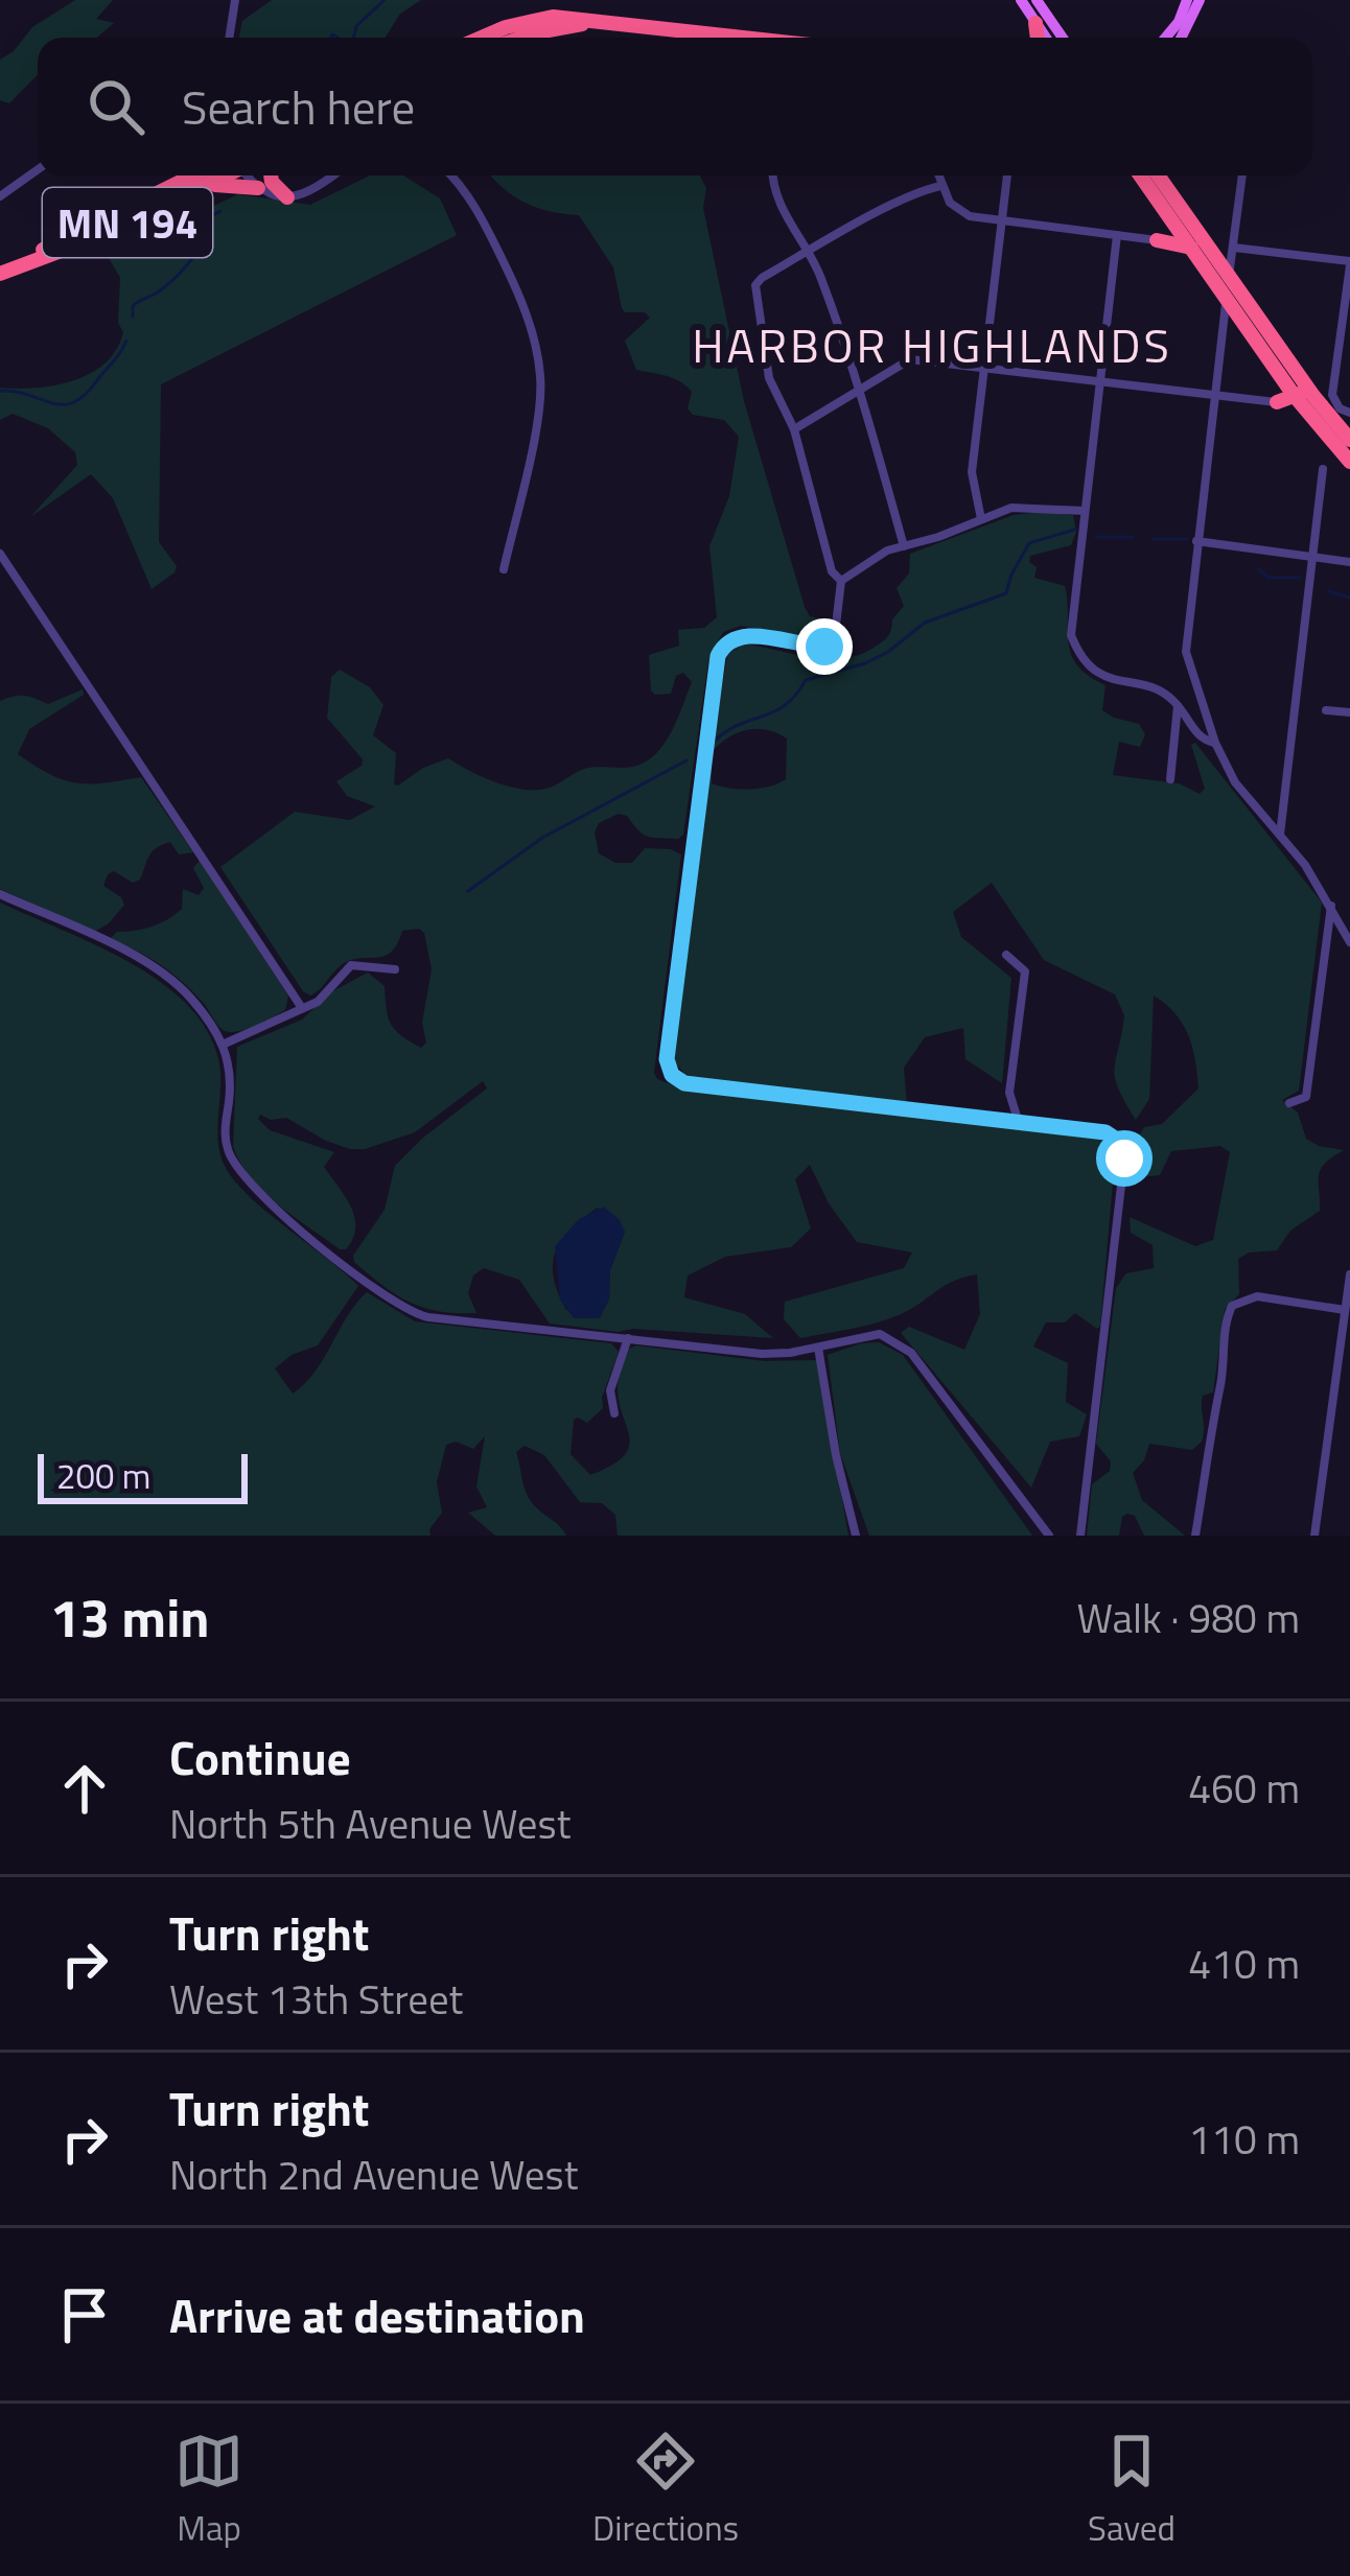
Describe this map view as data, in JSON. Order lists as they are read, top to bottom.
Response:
{
  "streets": {
    "highway": ["MN 194"]
  },
  "districts": ["HARBOR HIGHLANDS"],
  "scale_bar": "200 m",
  "page": {
    "search": "Search here",
    "scale": "200 m",
    "heading": ["13 min", "Walk · 980 m"],
    "list": [
      ["Continue", "North 5th Avenue West", "460 m"],
      ["Turn right", "West 13th Street", "410 m"],
      ["Turn right", "North 2nd Avenue West", "110 m"],
      "Arrive at destination"
    ],
    "nav": ["Map", "Directions", "Saved"]
  }
}
